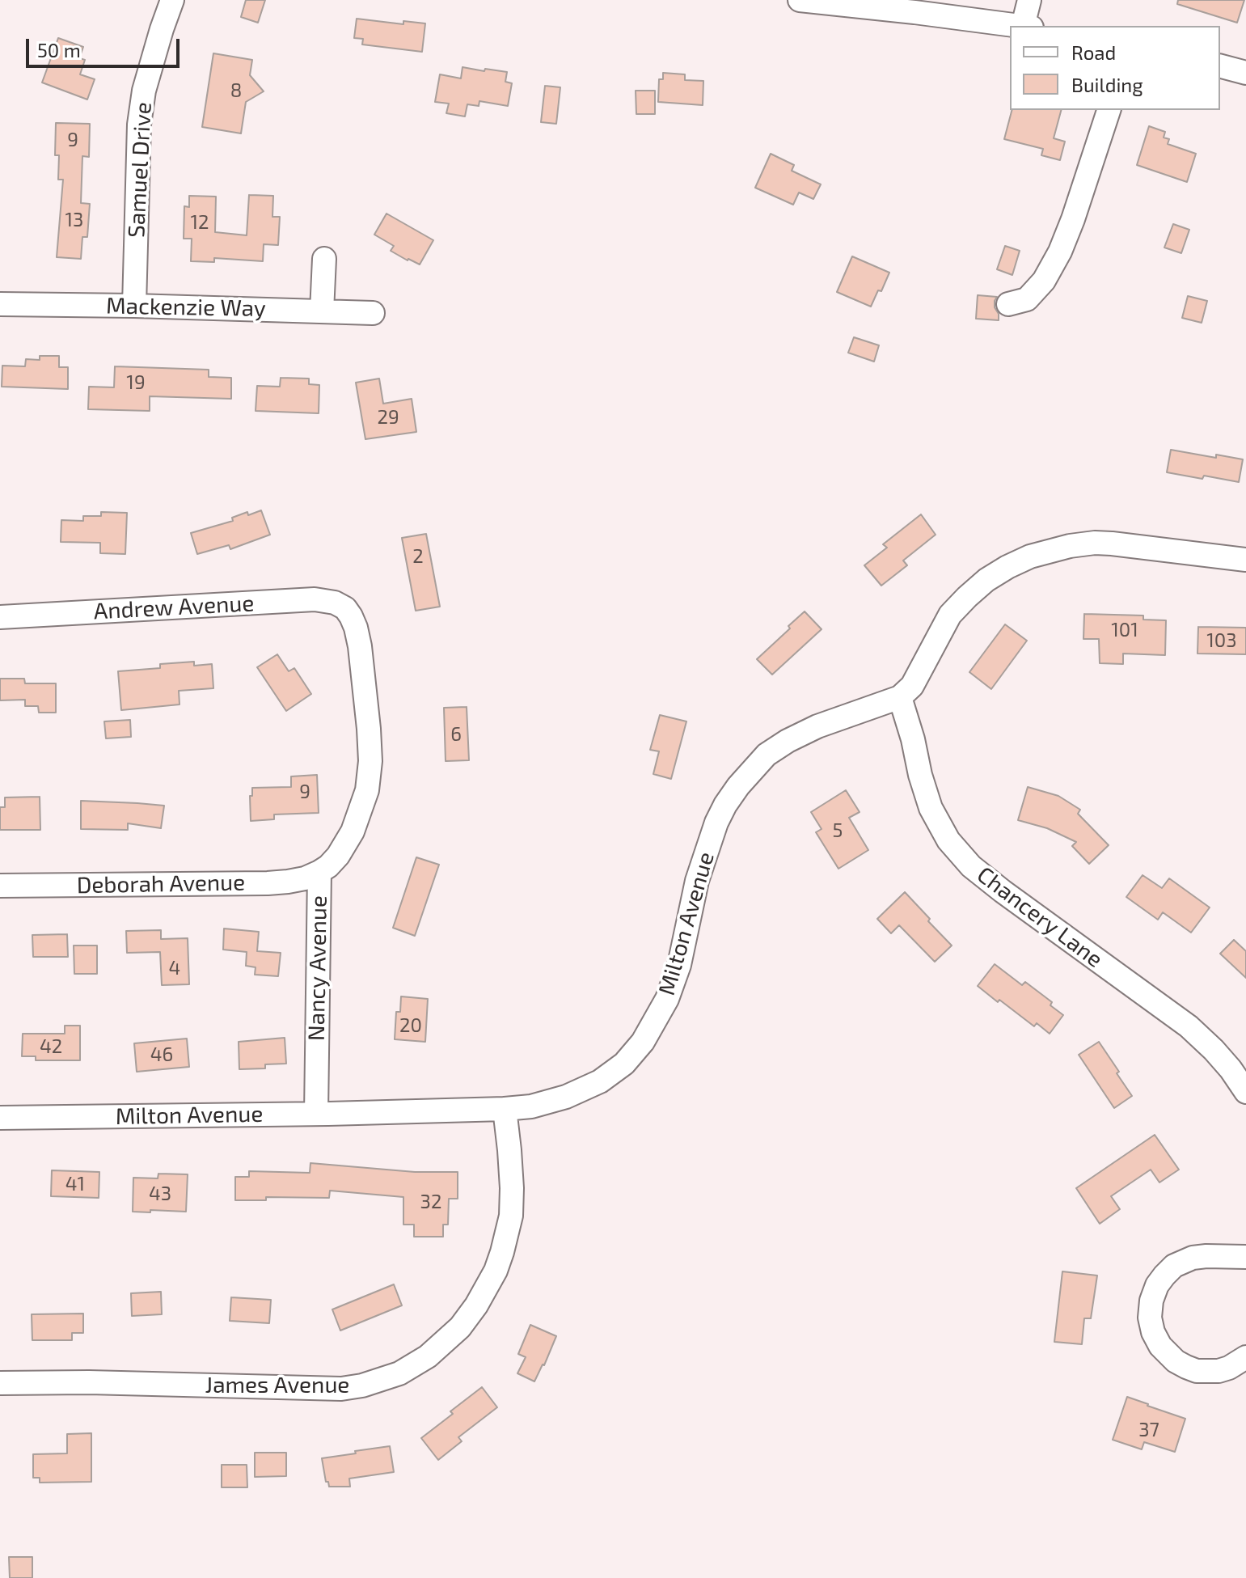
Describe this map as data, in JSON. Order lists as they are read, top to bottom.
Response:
{
  "streets": {
    "street": [
      "Samuel Drive",
      "Mackenzie Way",
      "Andrew Avenue",
      "Deborah Avenue",
      "Chancery Lane",
      "Milton Avenue",
      "Nancy Avenue",
      "James Avenue"
    ]
  },
  "crossings": [
    ["Samuel Drive", "Mackenzie Way"],
    ["Andrew Avenue", "Nancy Avenue"],
    ["Deborah Avenue", "Nancy Avenue"],
    ["Chancery Lane", "Milton Avenue"],
    ["Milton Avenue", "Nancy Avenue"],
    ["Milton Avenue", "James Avenue"]
  ],
  "house_numbers": [
    "8",
    "9",
    "13",
    "12",
    "19",
    "29",
    "2",
    "101",
    "103",
    "6",
    "9",
    "5",
    "4",
    "20",
    "42",
    "46",
    "41",
    "43",
    "32",
    "37"
  ],
  "legend": ["Road", "Building"],
  "scale_bar": "50 m"
}
